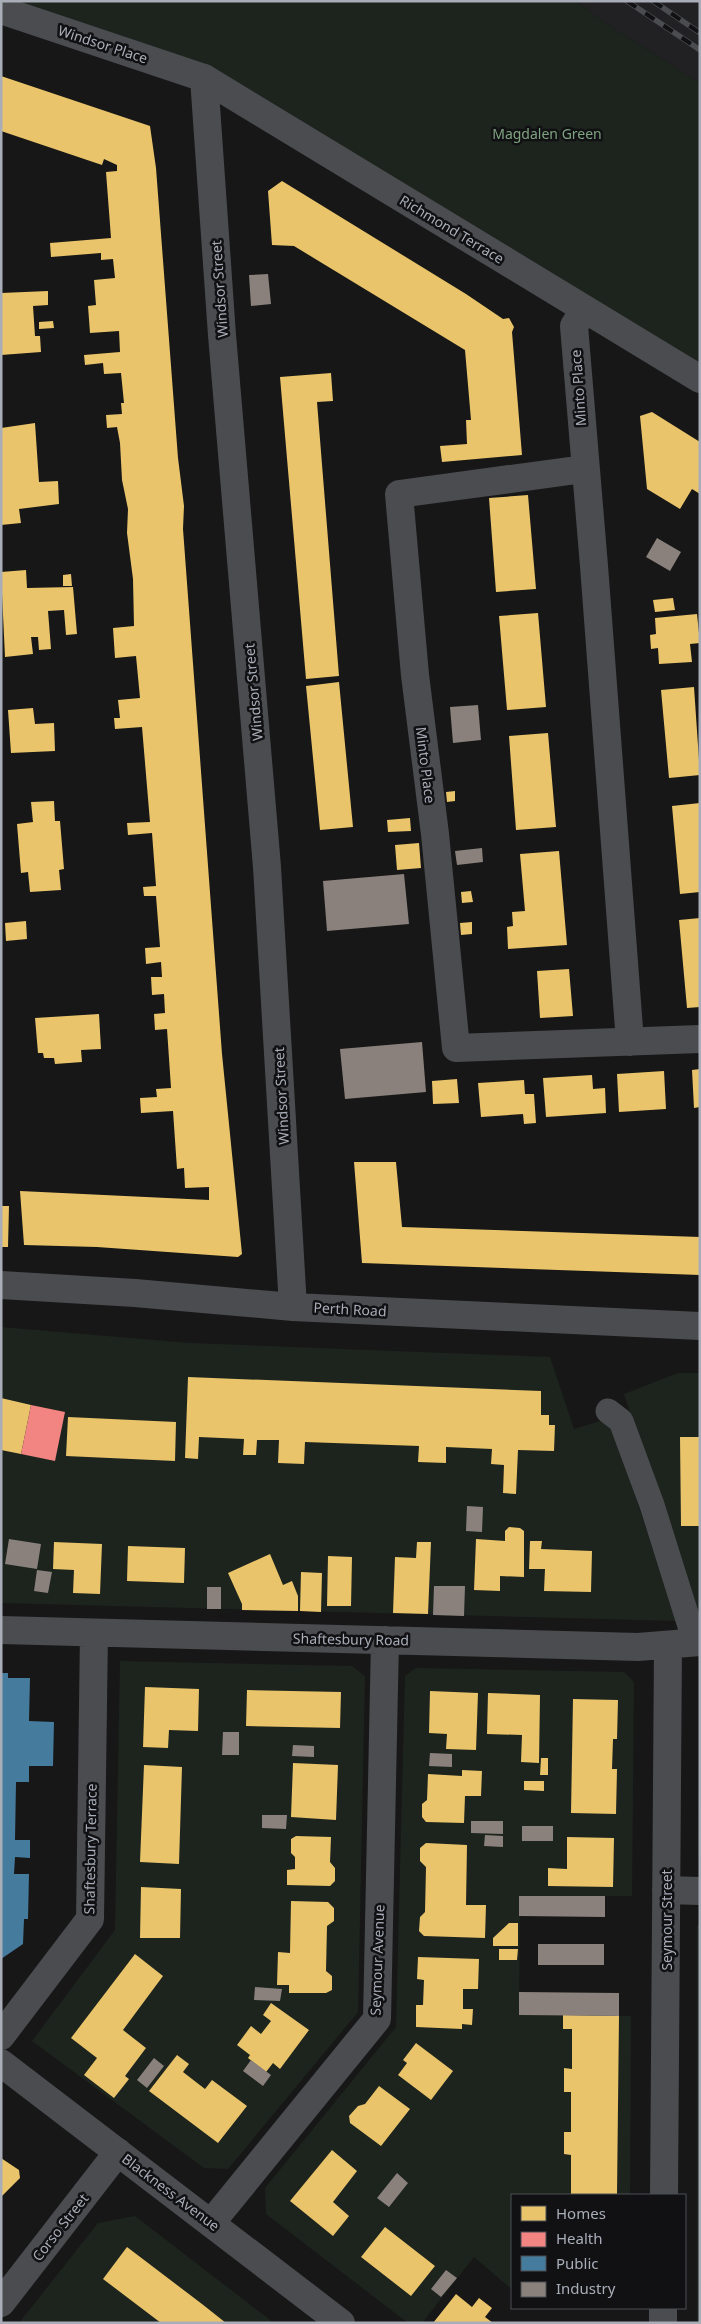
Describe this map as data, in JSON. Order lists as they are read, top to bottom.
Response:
{
  "streets": {
    "street": [
      "Windsor Place",
      "Richmond Terrace",
      "Windsor Street",
      "Minto Place",
      "Perth Road",
      "Shaftesbury Road",
      "Shaftesbury Terrace",
      "Seymour Street",
      "Seymour Avenue",
      "Blackness Avenue",
      "Corso Street"
    ]
  },
  "crossings": [
    ["Windsor Place", "Richmond Terrace"],
    ["Windsor Place", "Windsor Street"],
    ["Richmond Terrace", "Windsor Street"],
    ["Richmond Terrace", "Minto Place"],
    ["Windsor Street", "Perth Road"],
    ["Shaftesbury Road", "Shaftesbury Terrace"],
    ["Shaftesbury Road", "Seymour Street"],
    ["Shaftesbury Road", "Seymour Avenue"],
    ["Seymour Avenue", "Blackness Avenue"],
    ["Blackness Avenue", "Corso Street"]
  ],
  "parks": ["Magdalen Green"],
  "legend": [
    "Homes",
    "Health",
    "Public",
    "Industry"
  ]
}
